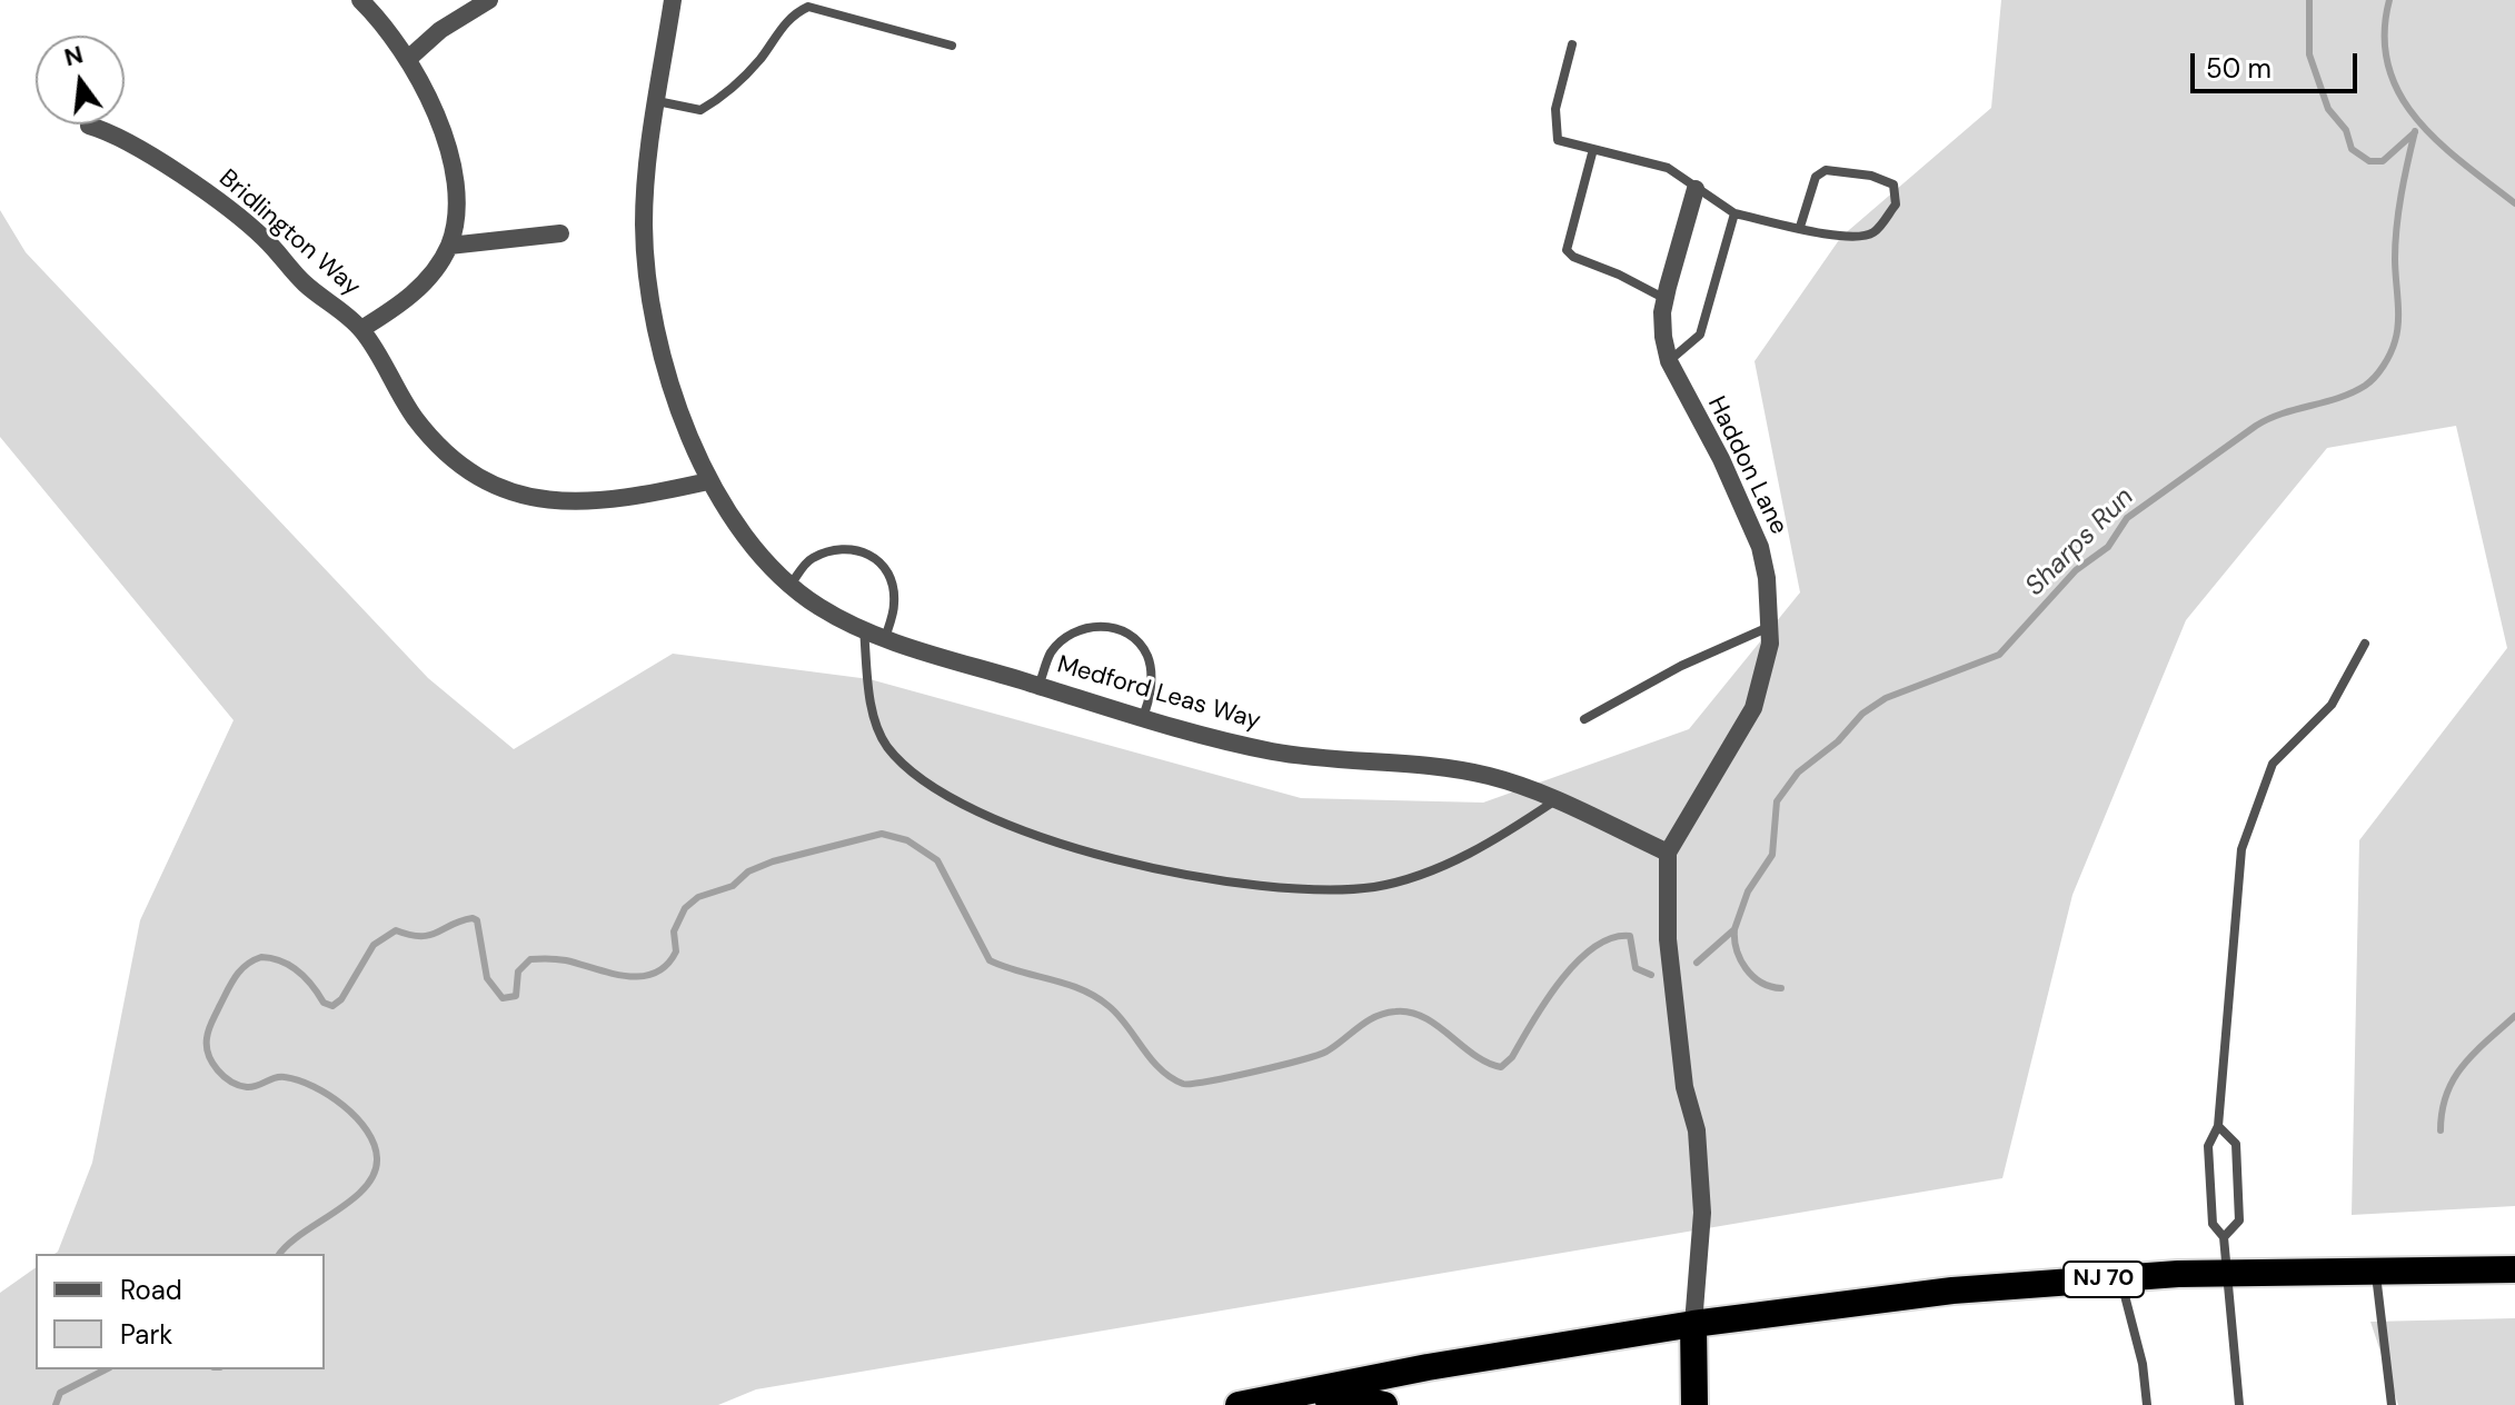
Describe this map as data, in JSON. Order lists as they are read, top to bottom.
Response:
{
  "streets": {
    "highway": ["NJ 70"],
    "street": ["Bridlington Way", "Haddon Lane", "Medford Leas Way"]
  },
  "crossings": [
    ["Bridlington Way", "Medford Leas Way"],
    ["Haddon Lane", "Medford Leas Way"]
  ],
  "water": ["Sharps Run"],
  "legend": ["Road", "Park"],
  "scale_bar": "50 m",
  "north": "top"
}
